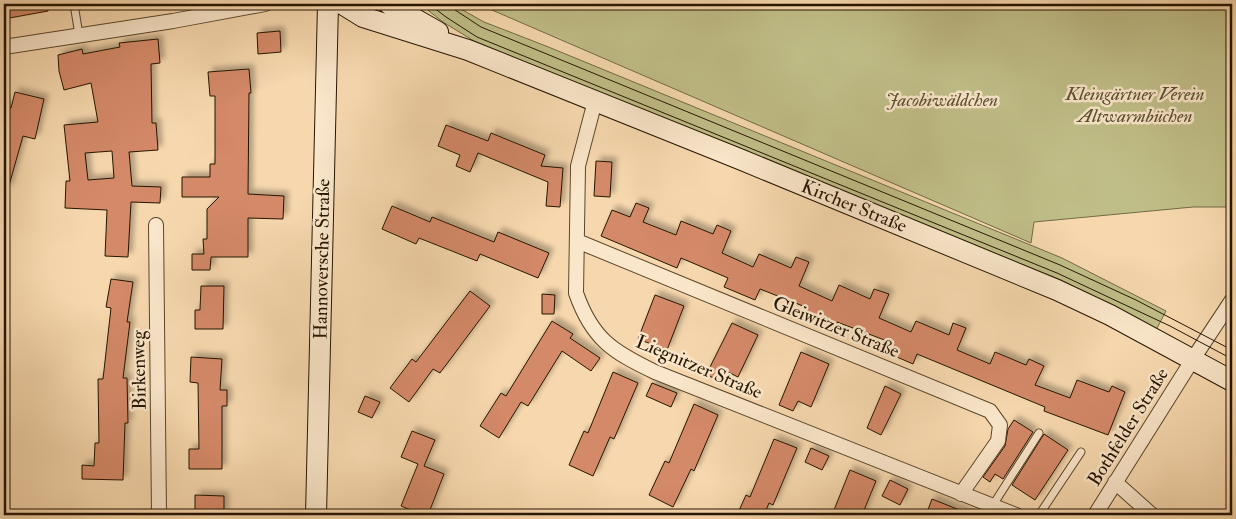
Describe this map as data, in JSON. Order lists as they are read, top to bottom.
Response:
{
  "streets": {
    "main road": ["Kircher Straße", "Hannoversche Straße"],
    "street": [
      "Gleiwitzer Straße",
      "Liegnitzer Straße",
      "Birkenweg",
      "Bothfelder Straße"
    ]
  },
  "crossings": [
    ["Kircher Straße", "Liegnitzer Straße"],
    ["Kircher Straße", "Bothfelder Straße"],
    ["Gleiwitzer Straße", "Liegnitzer Straße"]
  ],
  "parks": ["Kleingärtner Verein Altwarmbüchen", "Jacobiwäldchen"]
}
